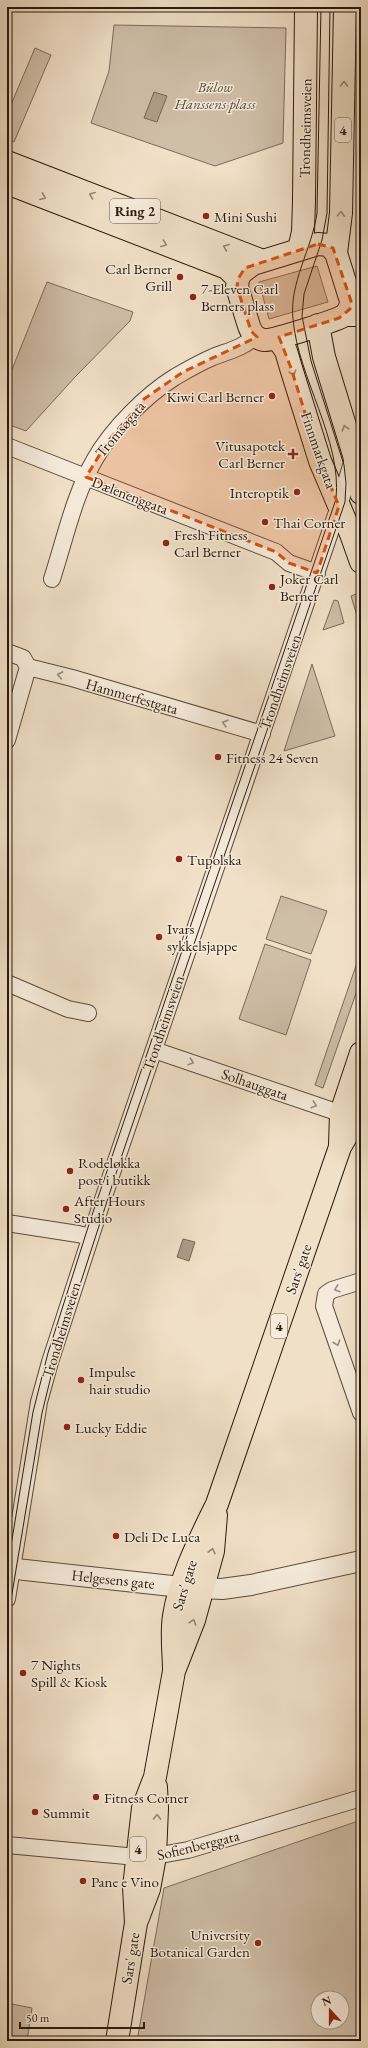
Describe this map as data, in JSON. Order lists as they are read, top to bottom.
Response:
{
  "streets": {
    "main road": [
      "Trondheimsveien",
      "4",
      "Ring 2",
      "Finnmarkgata",
      "Sars' gate"
    ],
    "street": [
      "Tromsøgata",
      "Dælenenggata",
      "Hammerfestgata",
      "Solhauggata",
      "Helgesens gate",
      "Sofienberggata"
    ]
  },
  "crossings": [
    ["Trondheimsveien", "4"],
    ["Trondheimsveien", "Finnmarkgata"],
    ["Trondheimsveien", "Dælenenggata"],
    ["Trondheimsveien", "Hammerfestgata"],
    ["Trondheimsveien", "Solhauggata"],
    ["Trondheimsveien", "Helgesens gate"],
    ["Tromsøgata", "Dælenenggata"],
    ["Solhauggata", "Sars' gate"],
    ["Sars' gate", "Helgesens gate"],
    ["Sars' gate", "Sofienberggata"]
  ],
  "one_way": ["Hammerfestgata", "Solhauggata"],
  "parks": ["Bülow Hanssens plass"],
  "places": {
    "other": [
      "Mini Sushi",
      "Carl Berner Grill",
      "7-Eleven Carl Berners plass",
      "Kiwi Carl Berner",
      "Interoptik",
      "Thai Corner",
      "Fresh Fitness Carl Berner",
      "Joker Carl Berner",
      "Fitness 24 Seven",
      "Tupolska",
      "Ivars sykkelsjappe",
      "Rodeløkka post i butikk",
      "After Hours Studio",
      "Impulse hair studio",
      "Lucky Eddie",
      "Deli De Luca",
      "7 Nights Spill & Kiosk",
      "Fitness Corner",
      "Summit",
      "Pane e Vino",
      "University Botanical Garden"
    ],
    "health": ["Vitusapotek Carl Berner"]
  },
  "scale_bar": "50 m",
  "north": "top"
}
